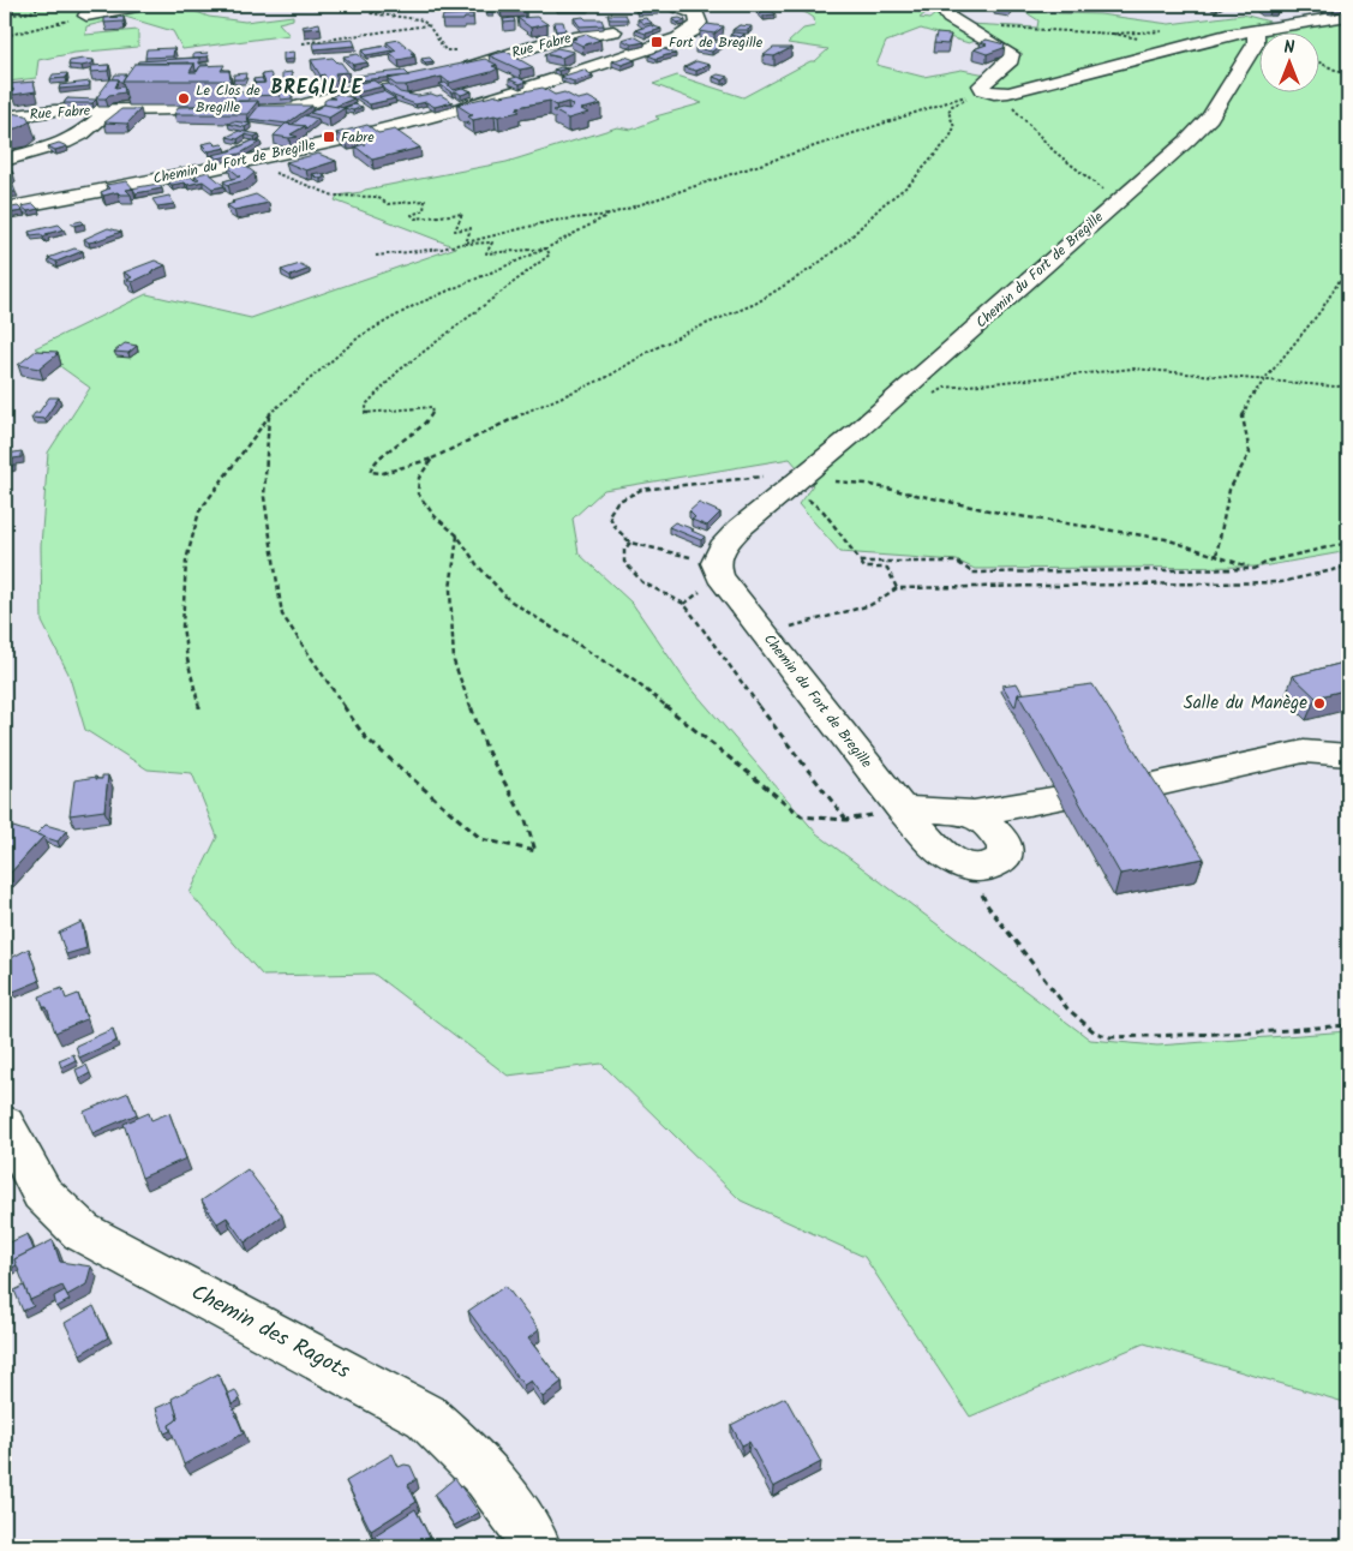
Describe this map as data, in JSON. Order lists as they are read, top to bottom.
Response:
{
  "streets": {
    "street": ["Rue Fabre", "Chemin du Fort de Bregille", "Chemin des Ragots"]
  },
  "crossings": [
    ["Rue Fabre", "Chemin du Fort de Bregille"]
  ],
  "districts": ["BREGILLE"],
  "places": {
    "transit": ["Fort de Bregille", "Fabre"],
    "other": ["Le Clos de Bregille", "Salle du Manège"]
  },
  "north": "top"
}
